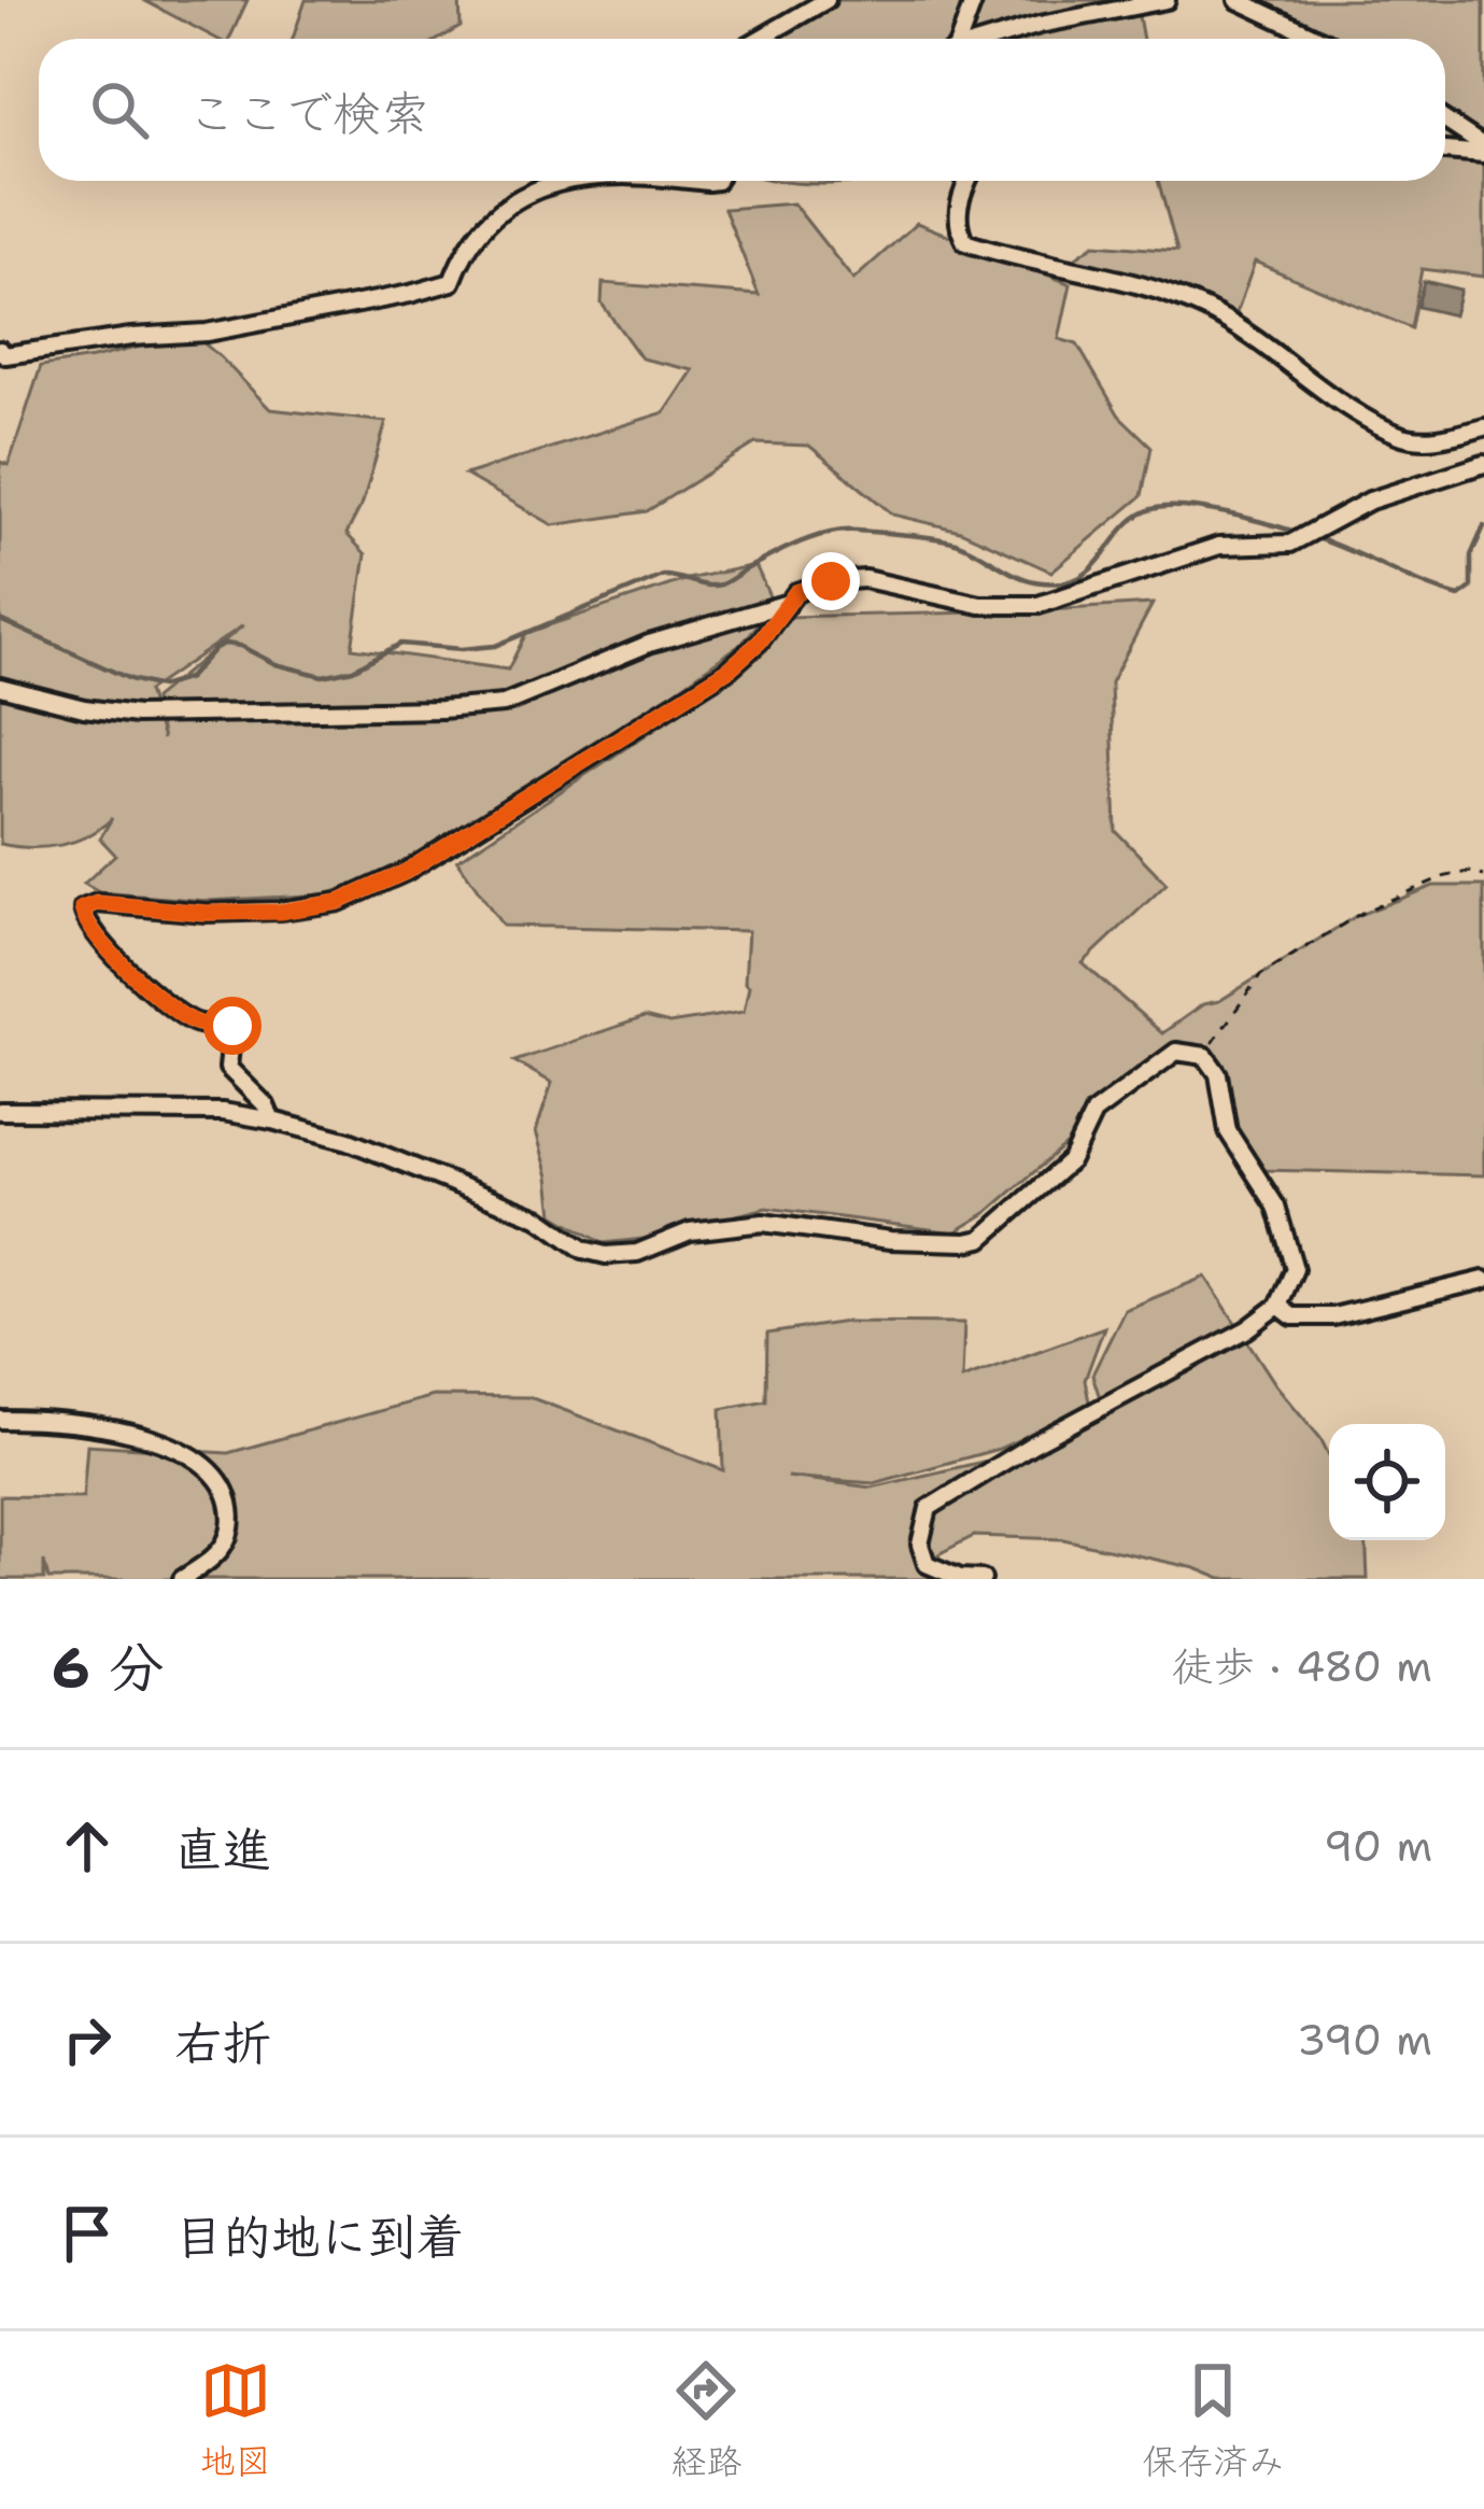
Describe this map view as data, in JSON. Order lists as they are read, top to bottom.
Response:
{
  "page": {
    "search": "ここで検索",
    "heading": ["6 分", "徒歩 · 480 m"],
    "list": [
      ["直進", "90 m"],
      ["右折", "390 m"],
      "目的地に到着"
    ],
    "nav": ["地図", "経路", "保存済み"]
  }
}
